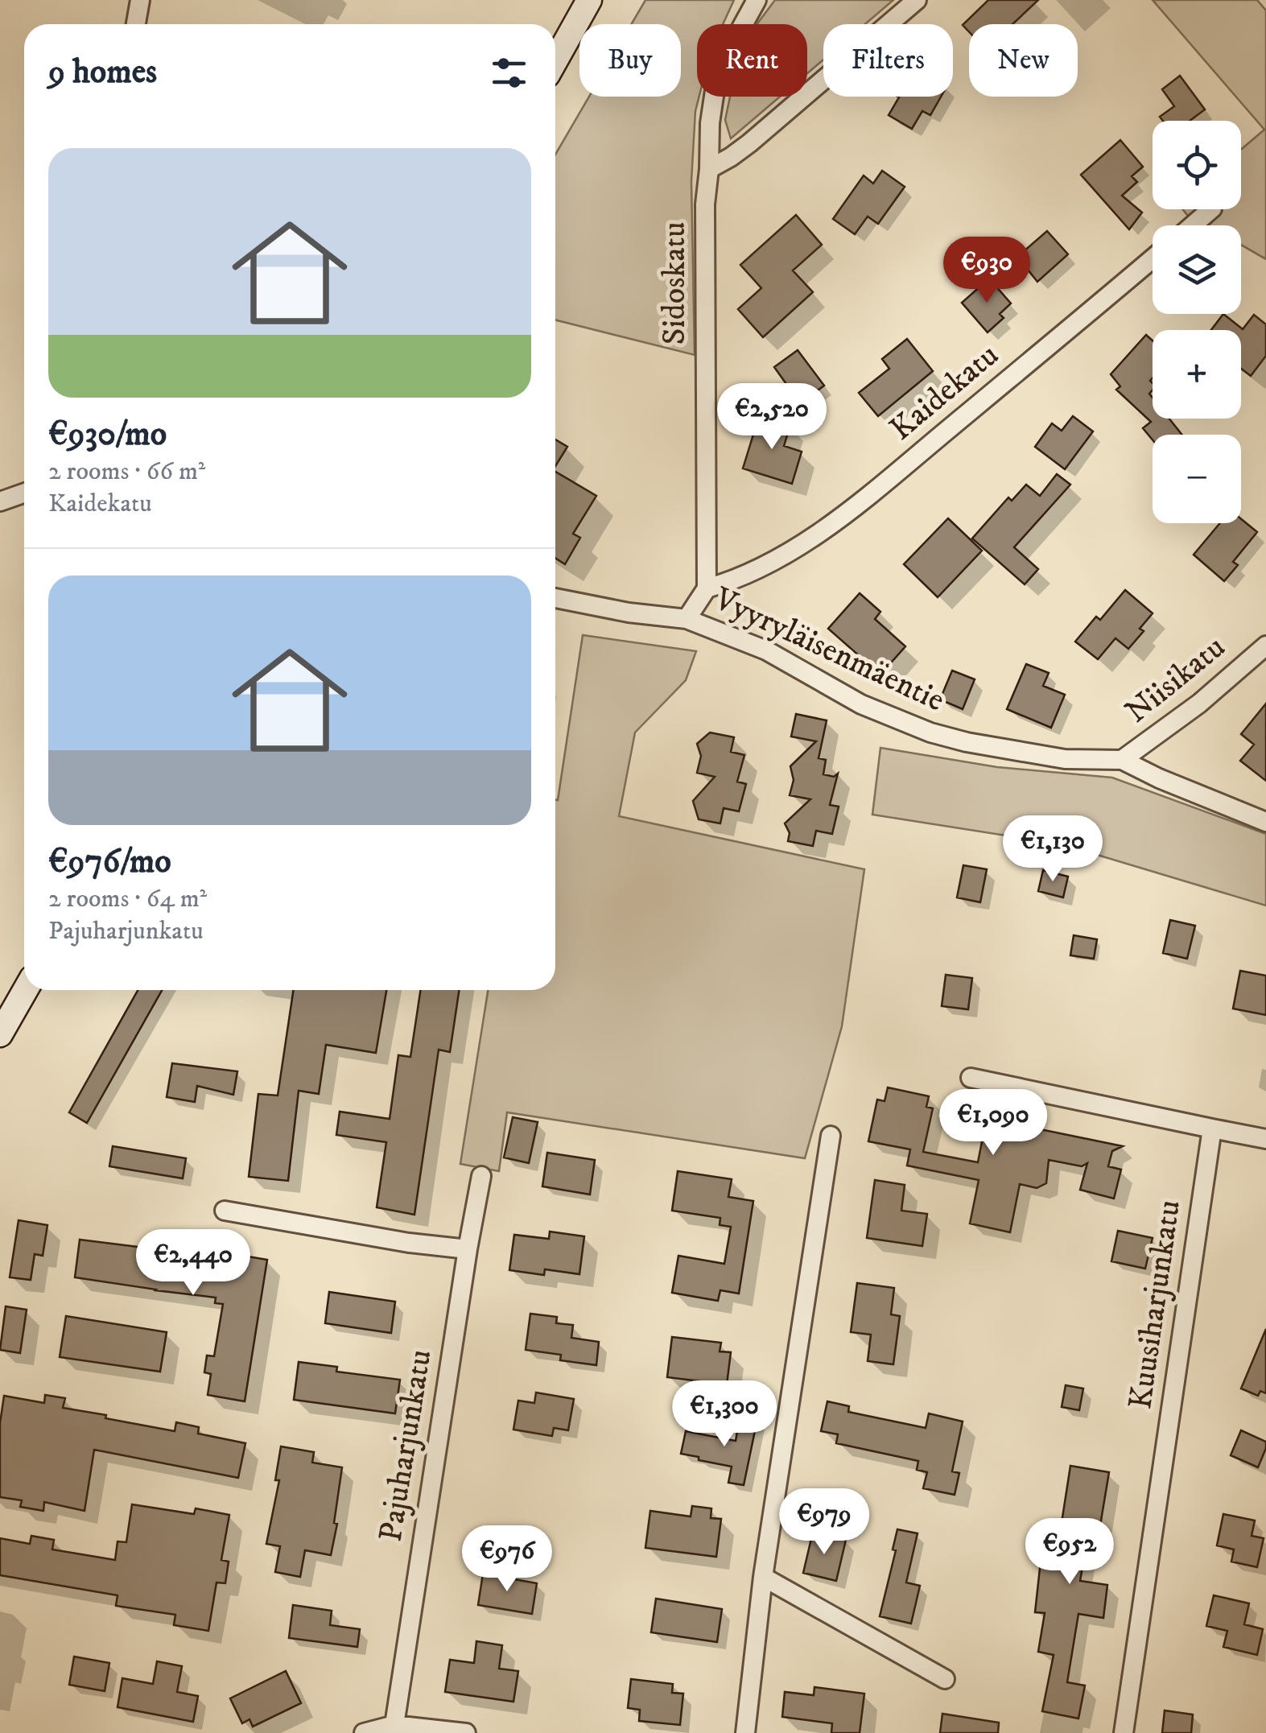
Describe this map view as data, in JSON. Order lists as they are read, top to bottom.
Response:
{
  "streets": {
    "street": [
      "Sidoskatu",
      "Kaidekatu",
      "Vyyryläisenmäentie",
      "Niisikatu",
      "Kuusiharjunkatu",
      "Pajuharjunkatu"
    ]
  },
  "crossings": [
    ["Sidoskatu", "Kaidekatu"],
    ["Vyyryläisenmäentie", "Niisikatu"]
  ],
  "page": {
    "chip": [
      "Buy",
      "Rent",
      "Filters",
      "New"
    ],
    "heading": "9 homes",
    "map_buttons": ["+", "−"],
    "list": [
      {
        "name": "€930/mo",
        "note": "2 rooms · 66 m² · Kaidekatu"
      },
      {
        "name": "€976/mo",
        "note": "2 rooms · 64 m² · Pajuharjunkatu"
      }
    ],
    "price": [
      "€930",
      "€2,520",
      "€1,130",
      "€1,090",
      "€2,440",
      "€1,300",
      "€979",
      "€952",
      "€976"
    ]
  }
}
